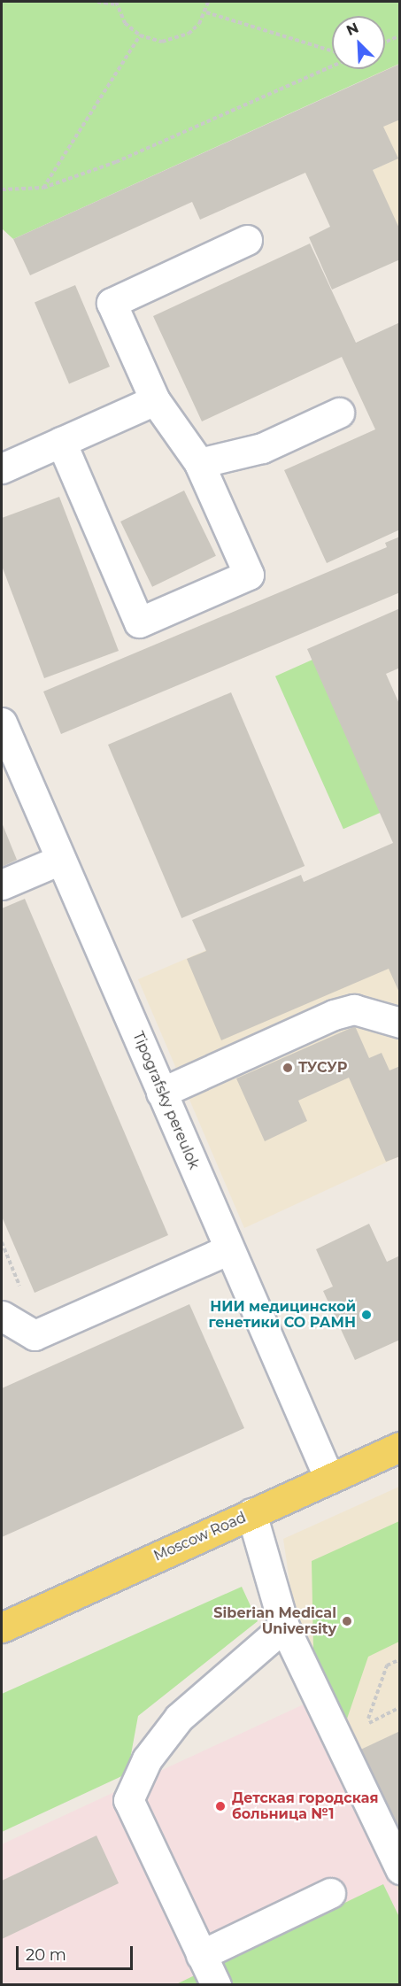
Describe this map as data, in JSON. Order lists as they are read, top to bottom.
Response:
{
  "streets": {
    "main road": ["Moscow Road"],
    "street": ["Tipografsky pereulok"]
  },
  "crossings": [
    ["Tipografsky pereulok", "Moscow Road"]
  ],
  "places": [
    "ТУСУР",
    "НИИ медицинской генетики СО РАМН",
    "Siberian Medical University",
    "Детская городская больница №1"
  ],
  "scale_bar": "20 m",
  "north": "top left"
}
